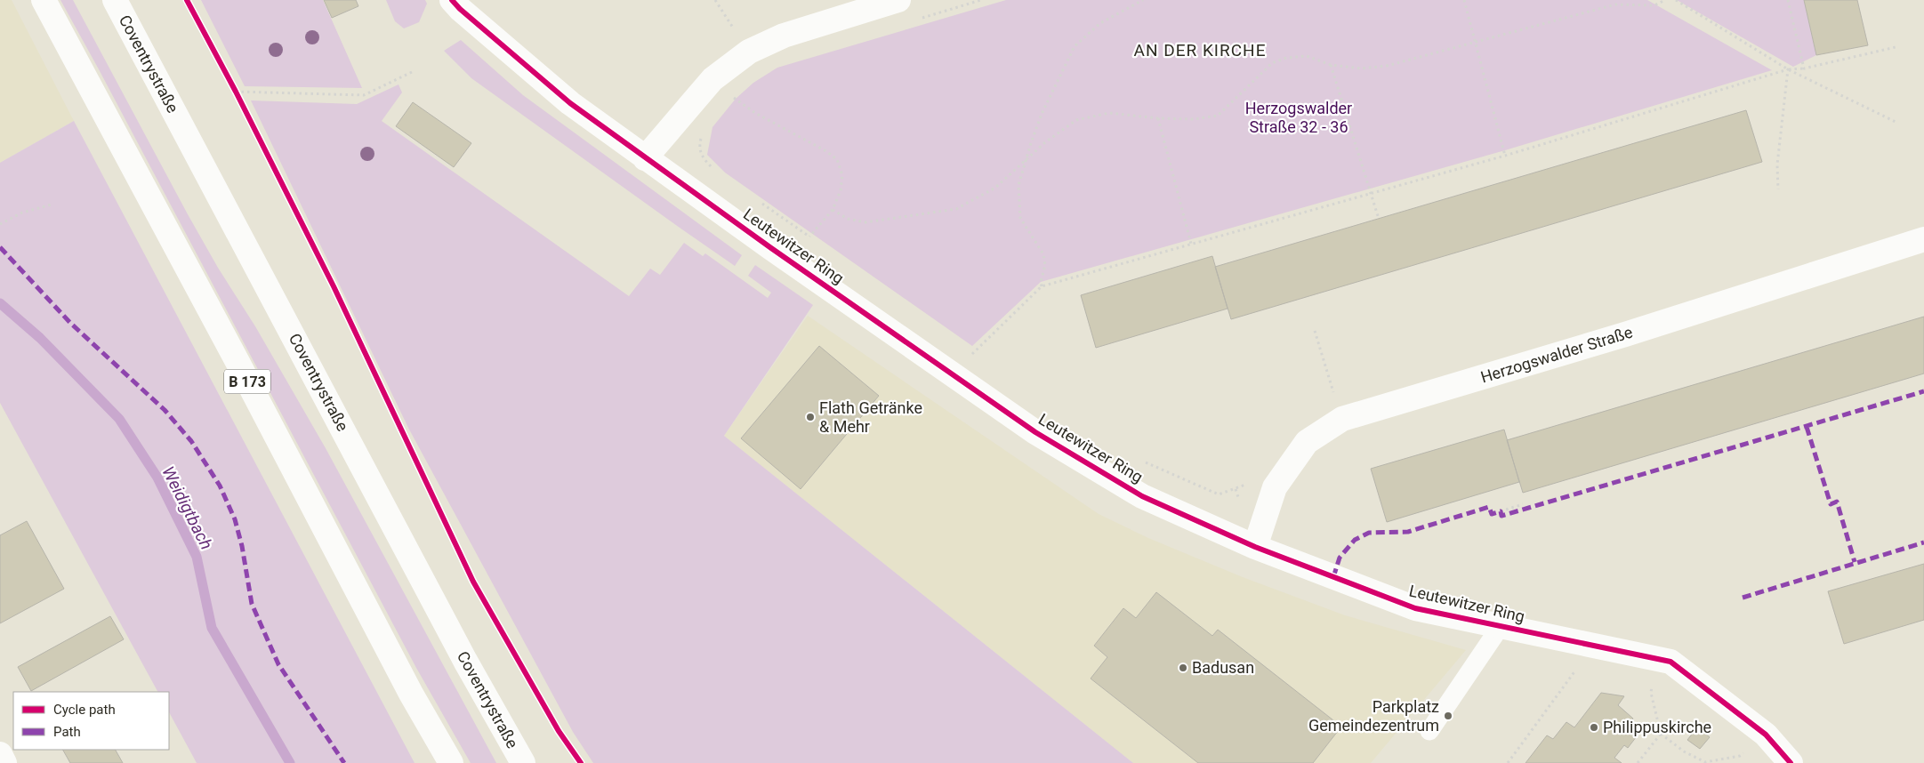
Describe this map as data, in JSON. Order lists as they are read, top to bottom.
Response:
{
  "streets": {
    "street": [
      "Coventrystraße",
      "Leutewitzer Ring",
      "Herzogswalder Straße",
      "B 173"
    ]
  },
  "crossings": [
    ["Leutewitzer Ring", "Herzogswalder Straße"]
  ],
  "districts": ["AN DER KIRCHE"],
  "water": ["Weidigtbach"],
  "parks": ["Herzogswalder Straße 32 - 36"],
  "places": [
    "Flath Getränke & Mehr",
    "Badusan",
    "Parkplatz Gemeindezentrum",
    "Philippuskirche"
  ],
  "legend": ["Cycle path", "Path"]
}
